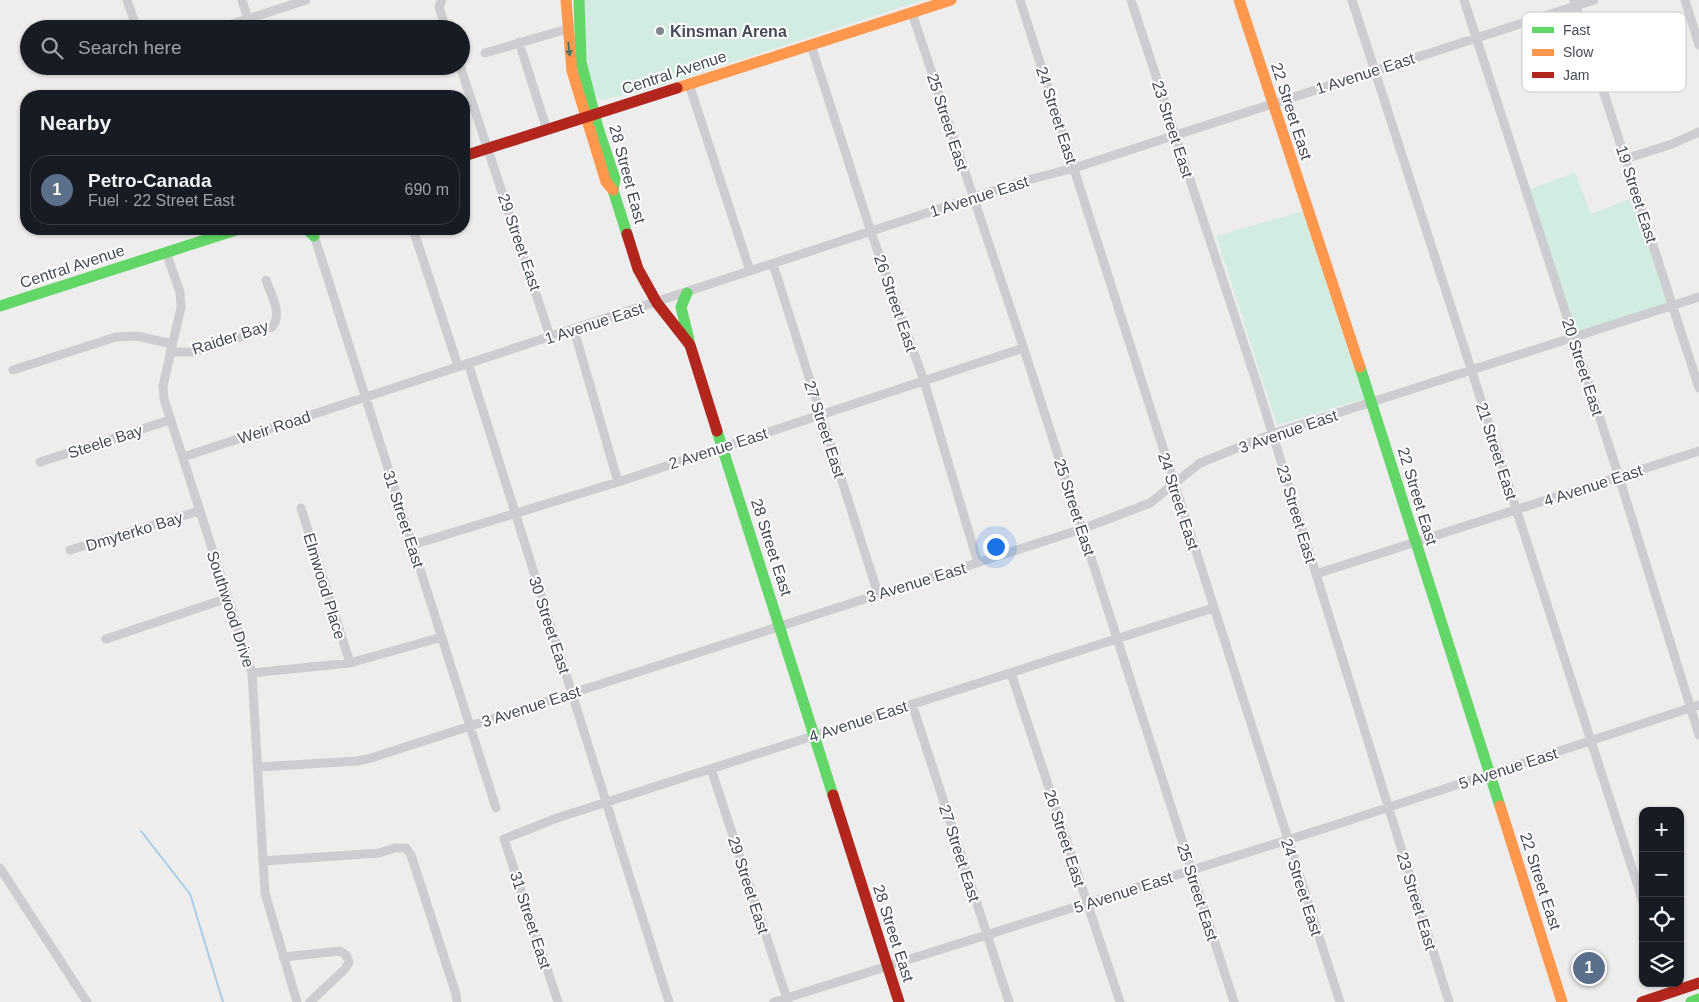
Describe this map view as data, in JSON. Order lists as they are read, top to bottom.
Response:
{
  "streets": {
    "street": [
      "Central Avenue",
      "1 Avenue East",
      "22 Street East",
      "24 Street East",
      "25 Street East",
      "23 Street East",
      "28 Street East",
      "19 Street East",
      "29 Street East",
      "26 Street East",
      "Raider Bay",
      "20 Street East",
      "Weir Road",
      "27 Street East",
      "3 Avenue East",
      "Steele Bay",
      "2 Avenue East",
      "21 Street East",
      "4 Avenue East",
      "31 Street East",
      "Dmyterko Bay",
      "Elmwood Place",
      "Southwood Drive",
      "30 Street East",
      "5 Avenue East"
    ]
  },
  "crossings": [
    ["Central Avenue", "25 Street East"],
    ["Central Avenue", "28 Street East"],
    ["Central Avenue", "29 Street East"],
    ["Central Avenue", "26 Street East"],
    ["Central Avenue", "Southwood Drive"],
    ["1 Avenue East", "22 Street East"],
    ["1 Avenue East", "24 Street East"],
    ["1 Avenue East", "25 Street East"],
    ["1 Avenue East", "23 Street East"],
    ["1 Avenue East", "28 Street East"],
    ["1 Avenue East", "29 Street East"],
    ["1 Avenue East", "26 Street East"],
    ["1 Avenue East", "20 Street East"],
    ["1 Avenue East", "Weir Road"],
    ["1 Avenue East", "27 Street East"],
    ["1 Avenue East", "21 Street East"],
    ["1 Avenue East", "31 Street East"],
    ["1 Avenue East", "30 Street East"],
    ["22 Street East", "3 Avenue East"],
    ["22 Street East", "4 Avenue East"],
    ["22 Street East", "5 Avenue East"],
    ["24 Street East", "3 Avenue East"],
    ["24 Street East", "4 Avenue East"],
    ["24 Street East", "5 Avenue East"],
    ["25 Street East", "3 Avenue East"],
    ["25 Street East", "2 Avenue East"],
    ["25 Street East", "4 Avenue East"],
    ["25 Street East", "5 Avenue East"],
    ["23 Street East", "3 Avenue East"],
    ["23 Street East", "4 Avenue East"],
    ["23 Street East", "5 Avenue East"],
    ["28 Street East", "3 Avenue East"],
    ["28 Street East", "2 Avenue East"],
    ["28 Street East", "4 Avenue East"],
    ["28 Street East", "5 Avenue East"],
    ["19 Street East", "3 Avenue East"],
    ["29 Street East", "4 Avenue East"],
    ["29 Street East", "5 Avenue East"],
    ["26 Street East", "3 Avenue East"],
    ["26 Street East", "2 Avenue East"],
    ["26 Street East", "4 Avenue East"],
    ["26 Street East", "5 Avenue East"],
    ["Raider Bay", "Southwood Drive"],
    ["20 Street East", "3 Avenue East"],
    ["20 Street East", "4 Avenue East"],
    ["20 Street East", "5 Avenue East"],
    ["Weir Road", "31 Street East"],
    ["Weir Road", "Southwood Drive"],
    ["27 Street East", "3 Avenue East"],
    ["27 Street East", "2 Avenue East"],
    ["27 Street East", "4 Avenue East"],
    ["27 Street East", "5 Avenue East"],
    ["3 Avenue East", "21 Street East"],
    ["3 Avenue East", "31 Street East"],
    ["3 Avenue East", "Southwood Drive"],
    ["3 Avenue East", "30 Street East"],
    ["Steele Bay", "Southwood Drive"],
    ["2 Avenue East", "31 Street East"],
    ["2 Avenue East", "30 Street East"],
    ["21 Street East", "4 Avenue East"],
    ["21 Street East", "5 Avenue East"],
    ["4 Avenue East", "31 Street East"],
    ["4 Avenue East", "30 Street East"],
    ["Dmyterko Bay", "Southwood Drive"]
  ],
  "places": ["Kinsman Arena"],
  "legend": ["Fast", "Slow", "Jam"],
  "page": {
    "search": "Search here",
    "heading": "Nearby",
    "list": [
      {
        "mark": "1",
        "name": "Petro-Canada",
        "note": "Fuel · 22 Street East",
        "value": "690 m"
      }
    ],
    "map_buttons": ["+", "−"],
    "pins": "1"
  }
}
